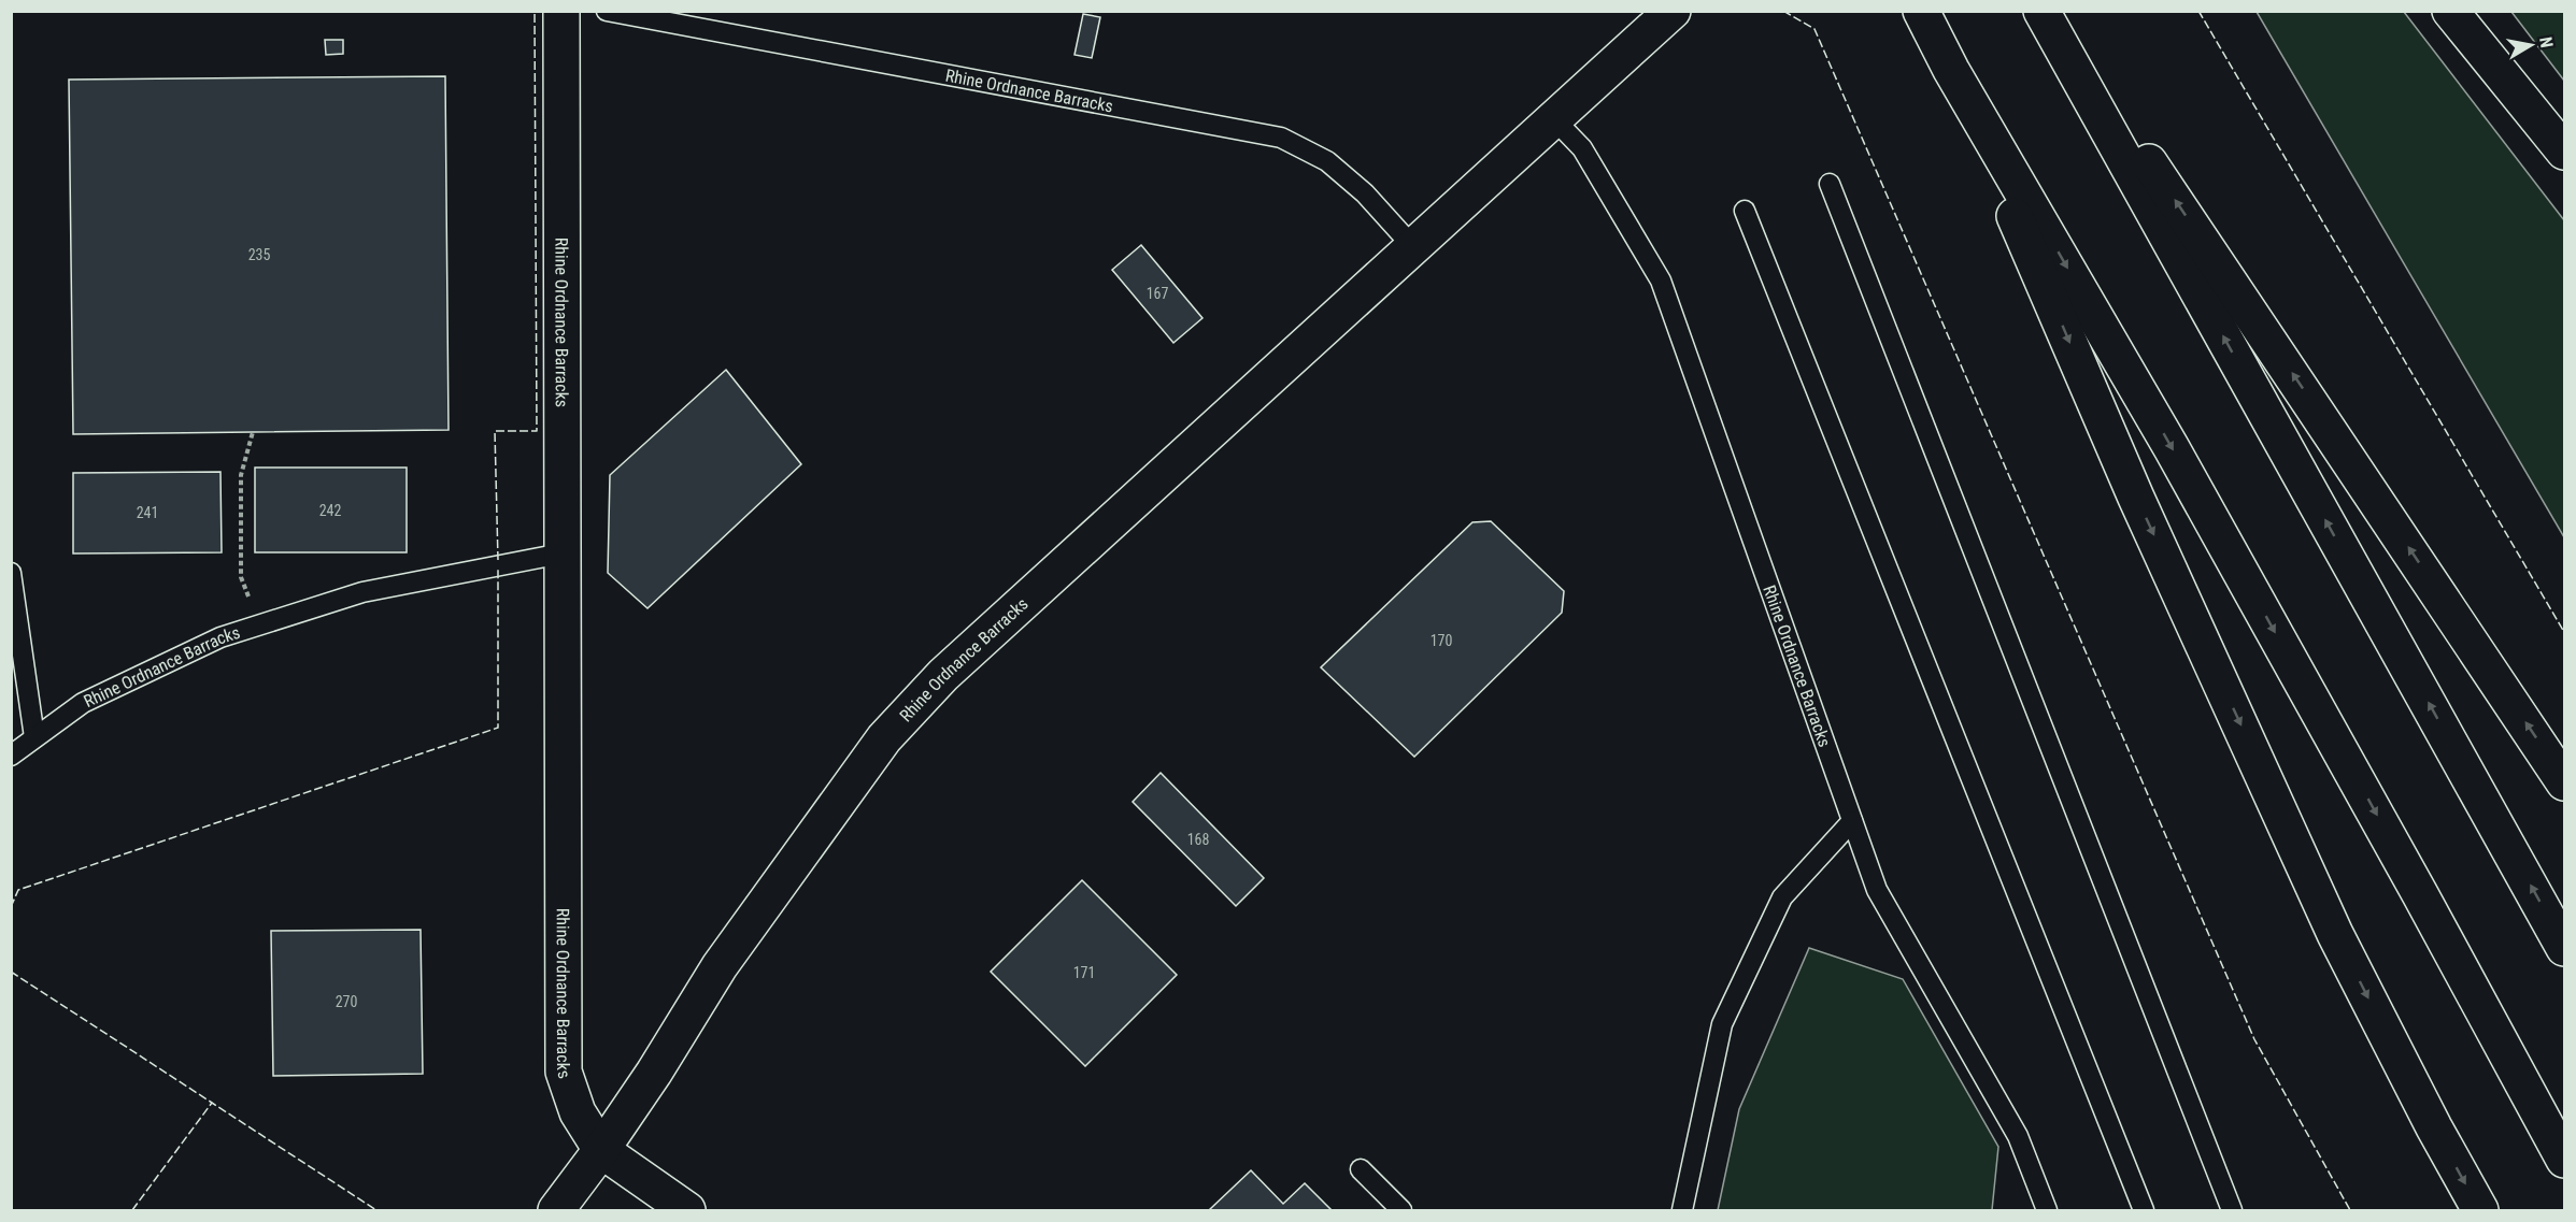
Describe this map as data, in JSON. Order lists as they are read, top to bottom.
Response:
{
  "streets": {
    "main road": ["Rhine Ordnance Barracks"]
  },
  "house_numbers": [
    "235",
    "167",
    "242",
    "241",
    "170",
    "168",
    "171",
    "270"
  ],
  "north": "right"
}
